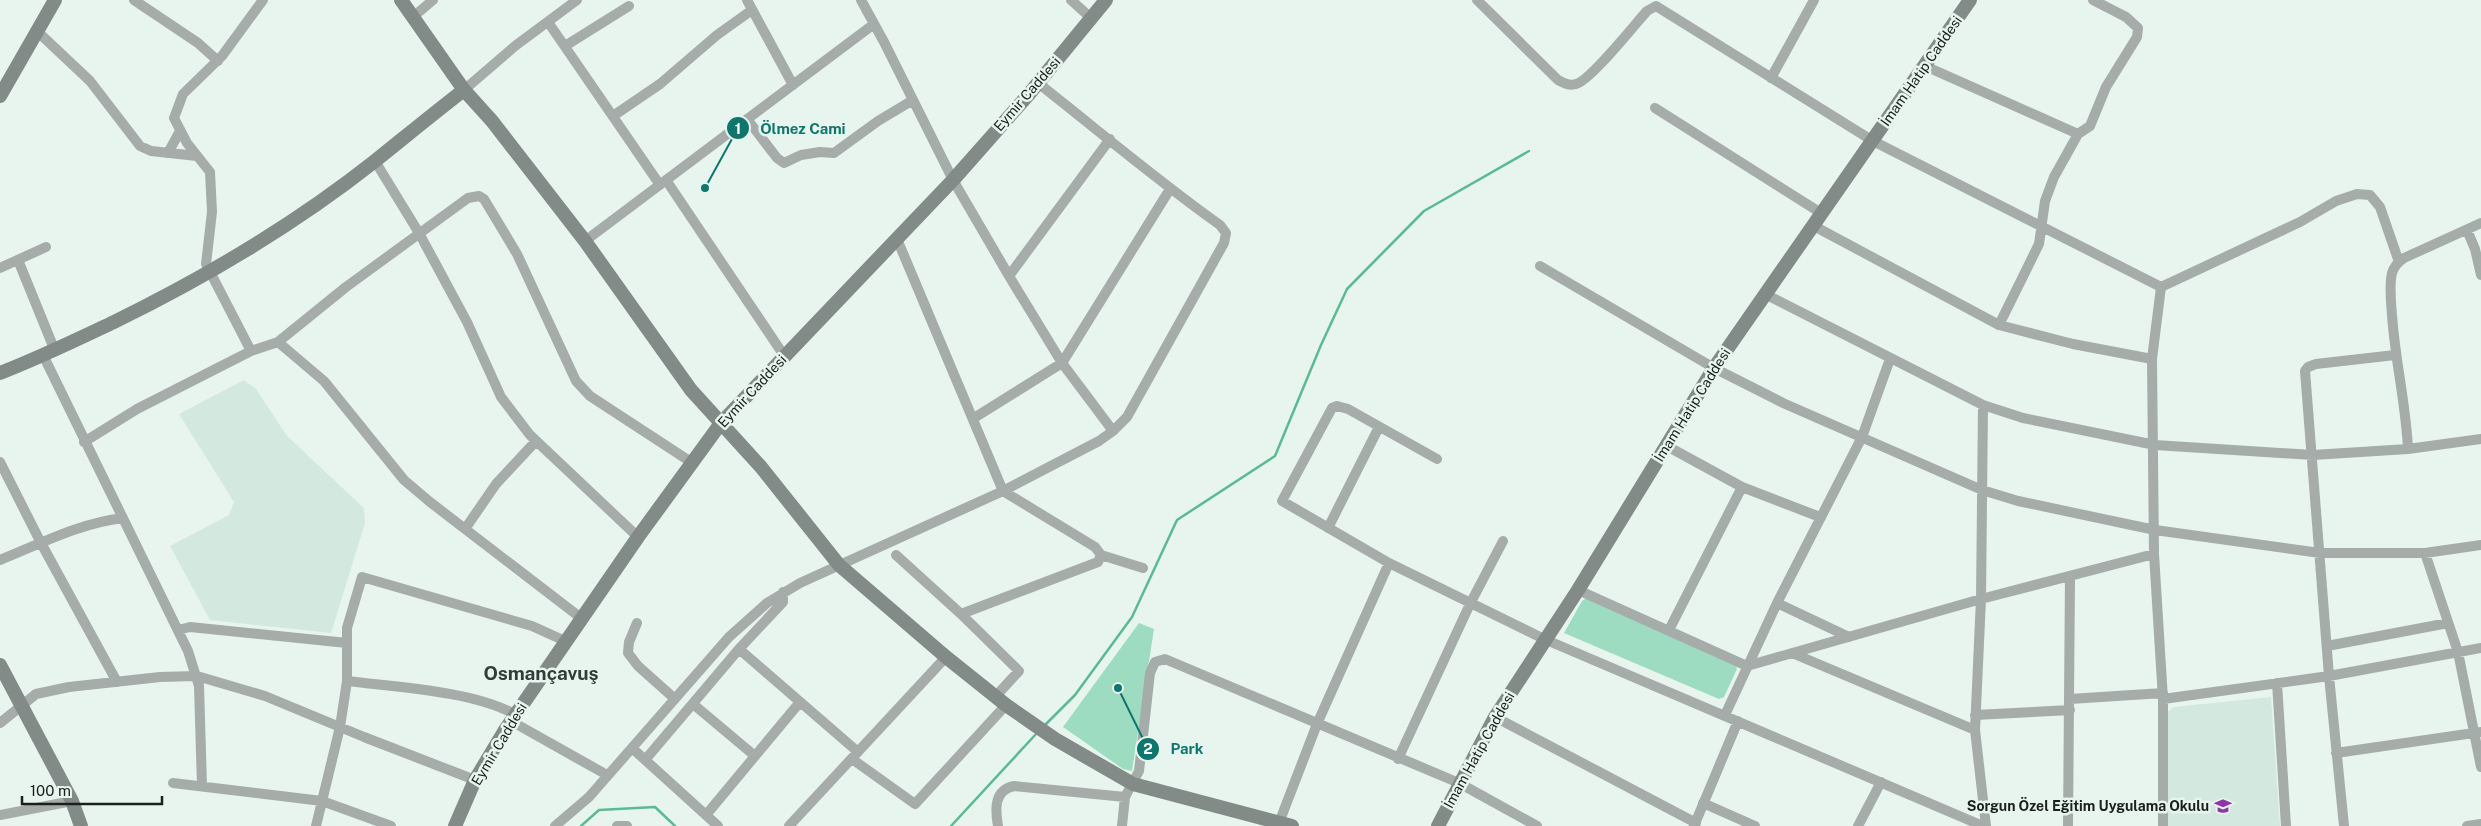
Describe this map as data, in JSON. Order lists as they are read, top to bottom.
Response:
{
  "streets": {
    "street": ["İmam Hatip Caddesi", "Eymir Caddesi"]
  },
  "districts": ["Osmançavuş"],
  "places": {
    "other": ["Ölmez Cami", "Park"],
    "school or university": ["Sorgun Özel Eğitim Uygulama Okulu"]
  },
  "scale_bar": "100 m"
}
